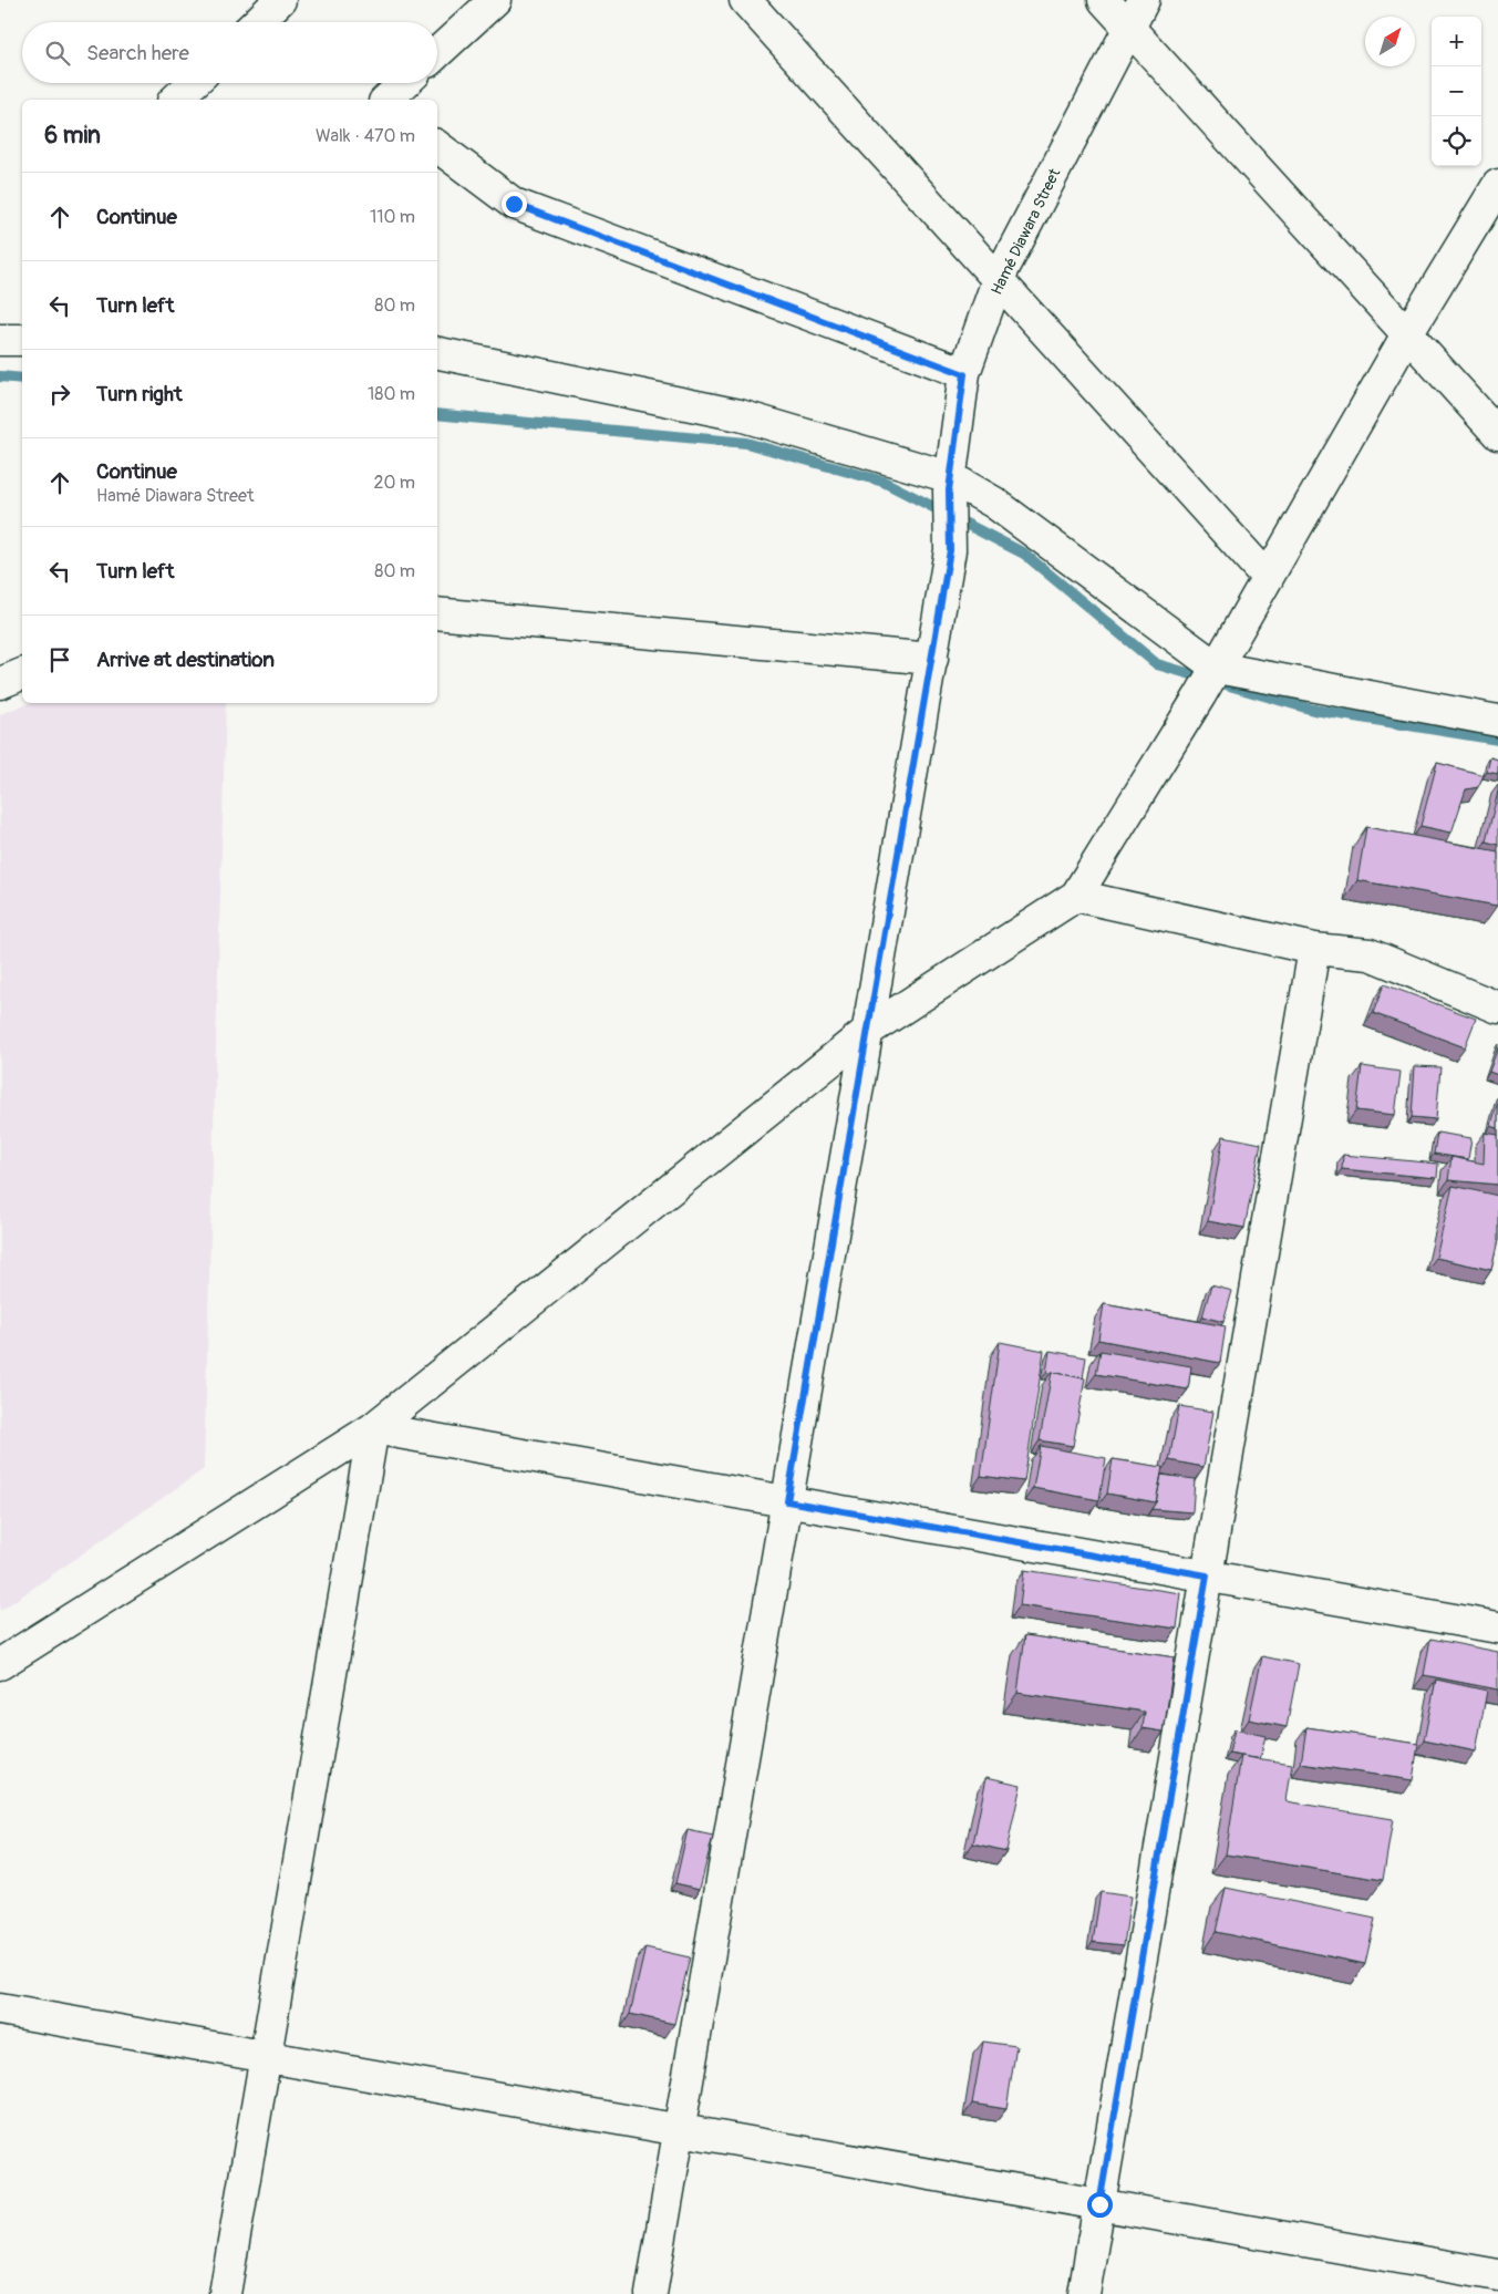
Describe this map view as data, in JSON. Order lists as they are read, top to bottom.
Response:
{
  "streets": {
    "street": ["Hamé Diawara Street"]
  },
  "north": "top right",
  "page": {
    "map_buttons": ["+", "−"],
    "search": "Search here",
    "heading": ["6 min", "Walk · 470 m"],
    "list": [
      ["Continue", "110 m"],
      ["Turn left", "80 m"],
      ["Turn right", "180 m"],
      ["Continue", "Hamé Diawara Street", "20 m"],
      ["Turn left", "80 m"],
      "Arrive at destination"
    ]
  }
}
